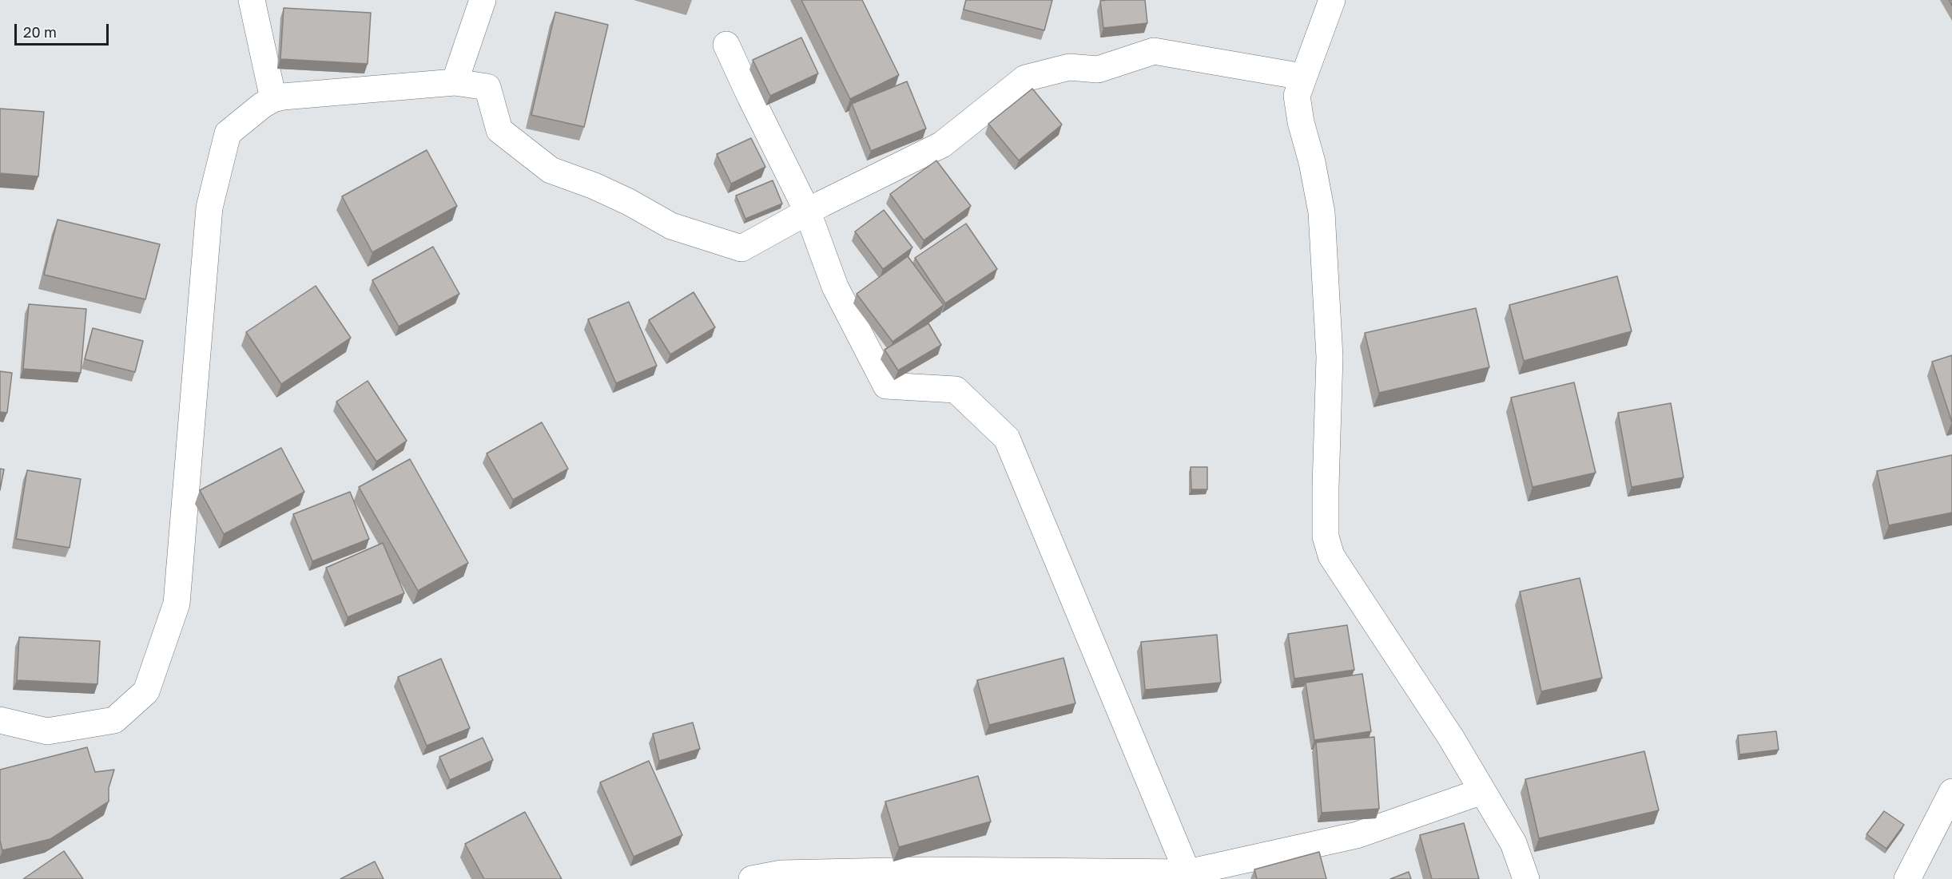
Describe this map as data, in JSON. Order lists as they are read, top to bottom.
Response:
{
  "scale_bar": "20 m"
}
